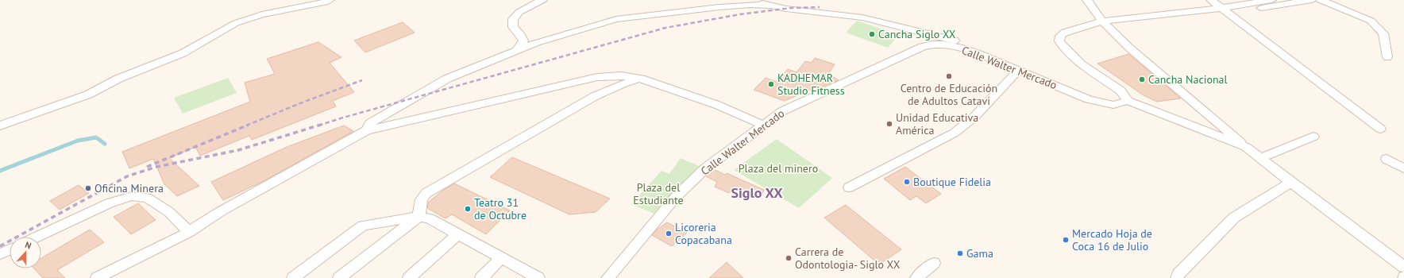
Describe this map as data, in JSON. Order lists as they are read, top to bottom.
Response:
{
  "streets": {
    "street": ["Calle Walter Mercado"]
  },
  "districts": ["Siglo XX"],
  "parks": ["Plaza del minero", "Plaza del Estudiante"],
  "places": [
    "Cancha Siglo XX",
    "Centro de Educación de Adultos Catavi",
    "Cancha Nacional",
    "KADHEMAR Studio Fitness",
    "Unidad Educativa América",
    "Boutique Fidelia",
    "Oficina Minera",
    "Teatro 31 de Octubre",
    "Licoreria Copacabana",
    "Mercado Hoja de Coca 16 de Julio",
    "Gama",
    "Carrera de Odontologia- Siglo XX"
  ],
  "north": "top"
}
